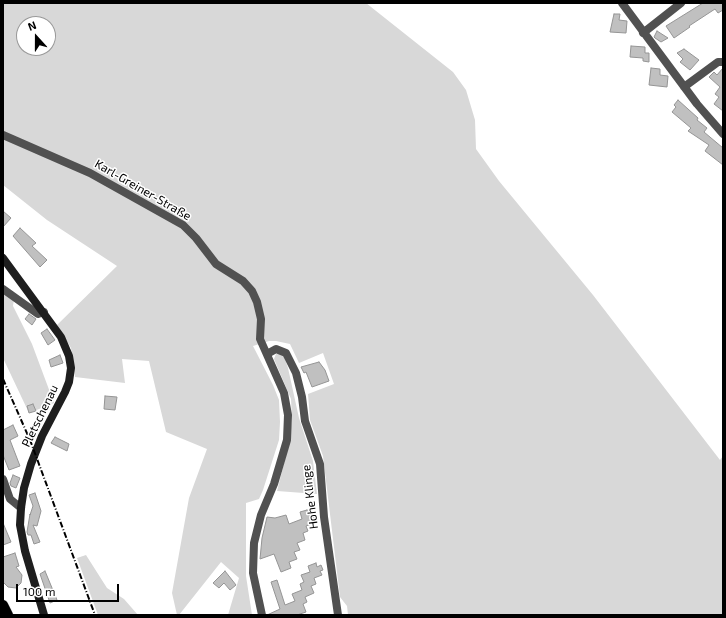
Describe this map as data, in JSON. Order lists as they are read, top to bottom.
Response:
{
  "streets": {
    "main road": ["Pletschenau"],
    "street": ["Karl-Greiner-Straße", "Hohe Klinge"]
  },
  "crossings": [
    ["Karl-Greiner-Straße", "Hohe Klinge"]
  ],
  "scale_bar": "100 m",
  "north": "top"
}
